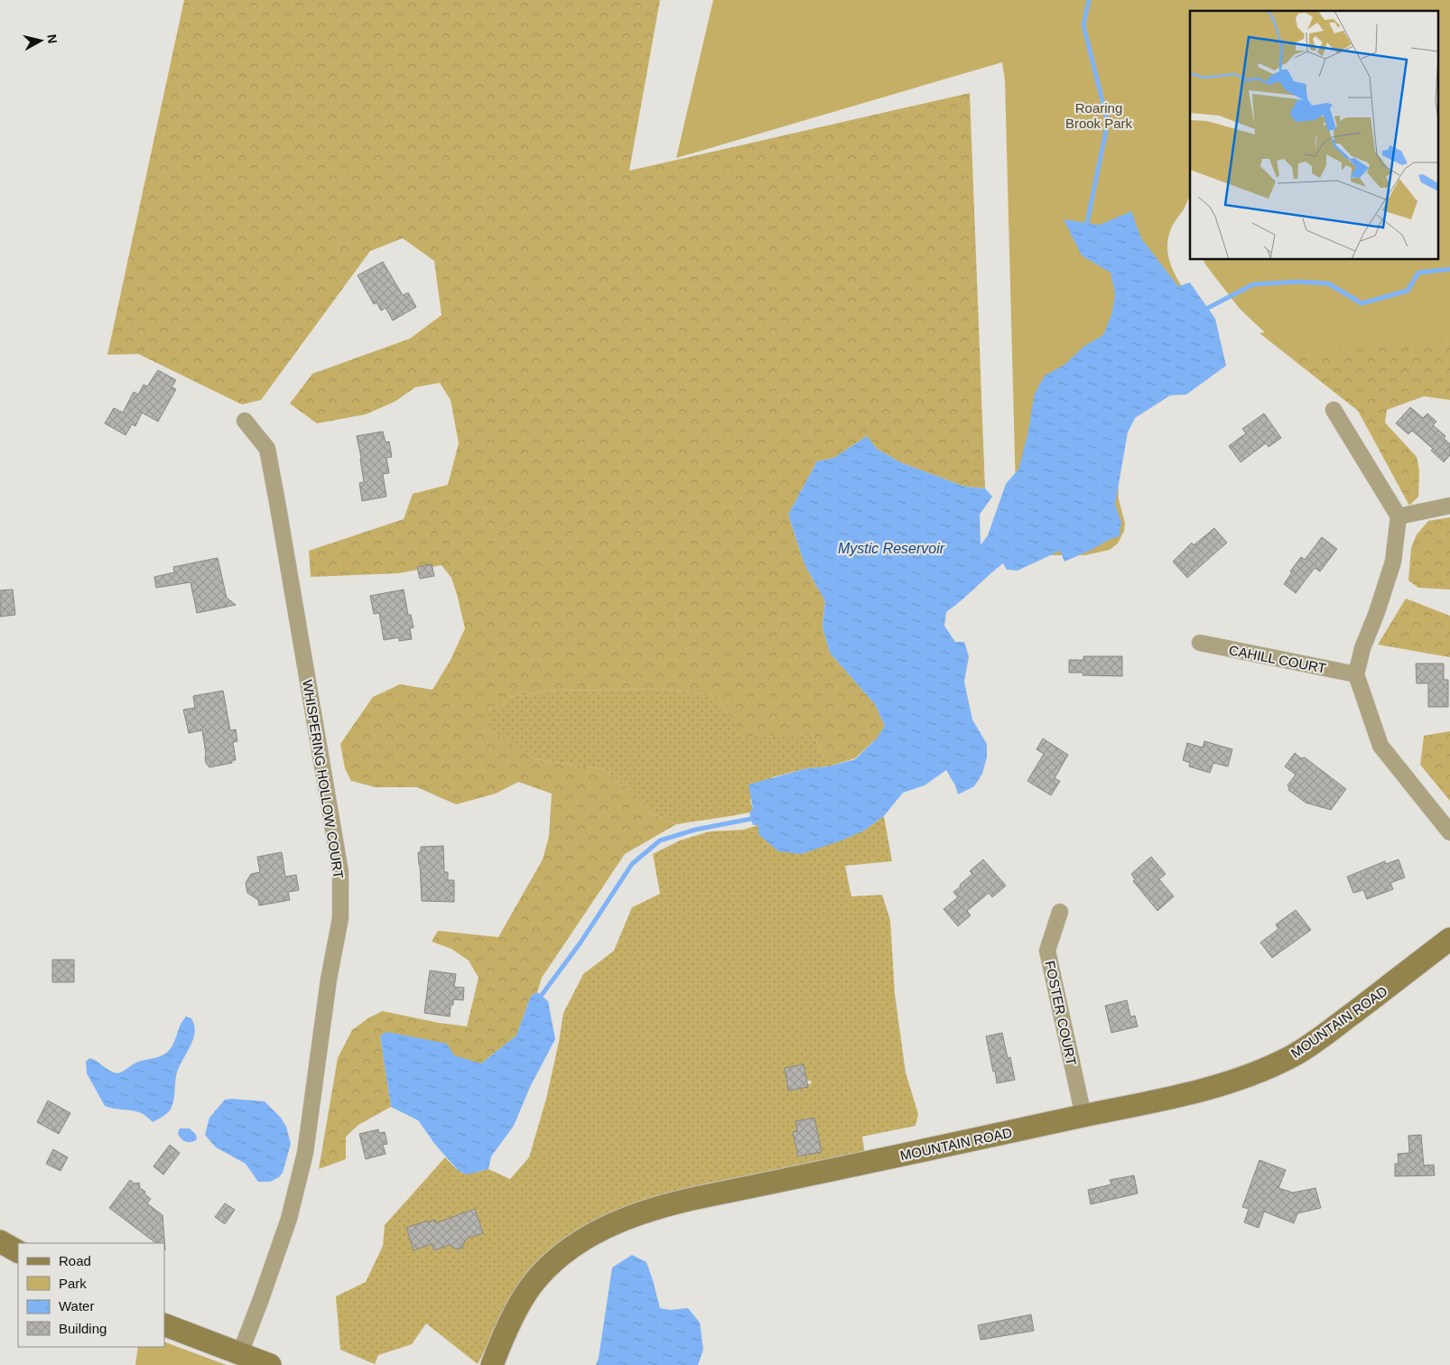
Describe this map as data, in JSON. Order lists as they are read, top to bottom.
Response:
{
  "streets": {
    "main road": ["MOUNTAIN ROAD"],
    "street": ["CAHILL COURT", "WHISPERING HOLLOW COURT", "FOSTER COURT"]
  },
  "crossings": [
    ["FOSTER COURT", "MOUNTAIN ROAD"]
  ],
  "water": ["Mystic Reservoir"],
  "parks": ["Roaring Brook Park"],
  "legend": [
    "Road",
    "Park",
    "Water",
    "Building"
  ],
  "north": "right"
}
